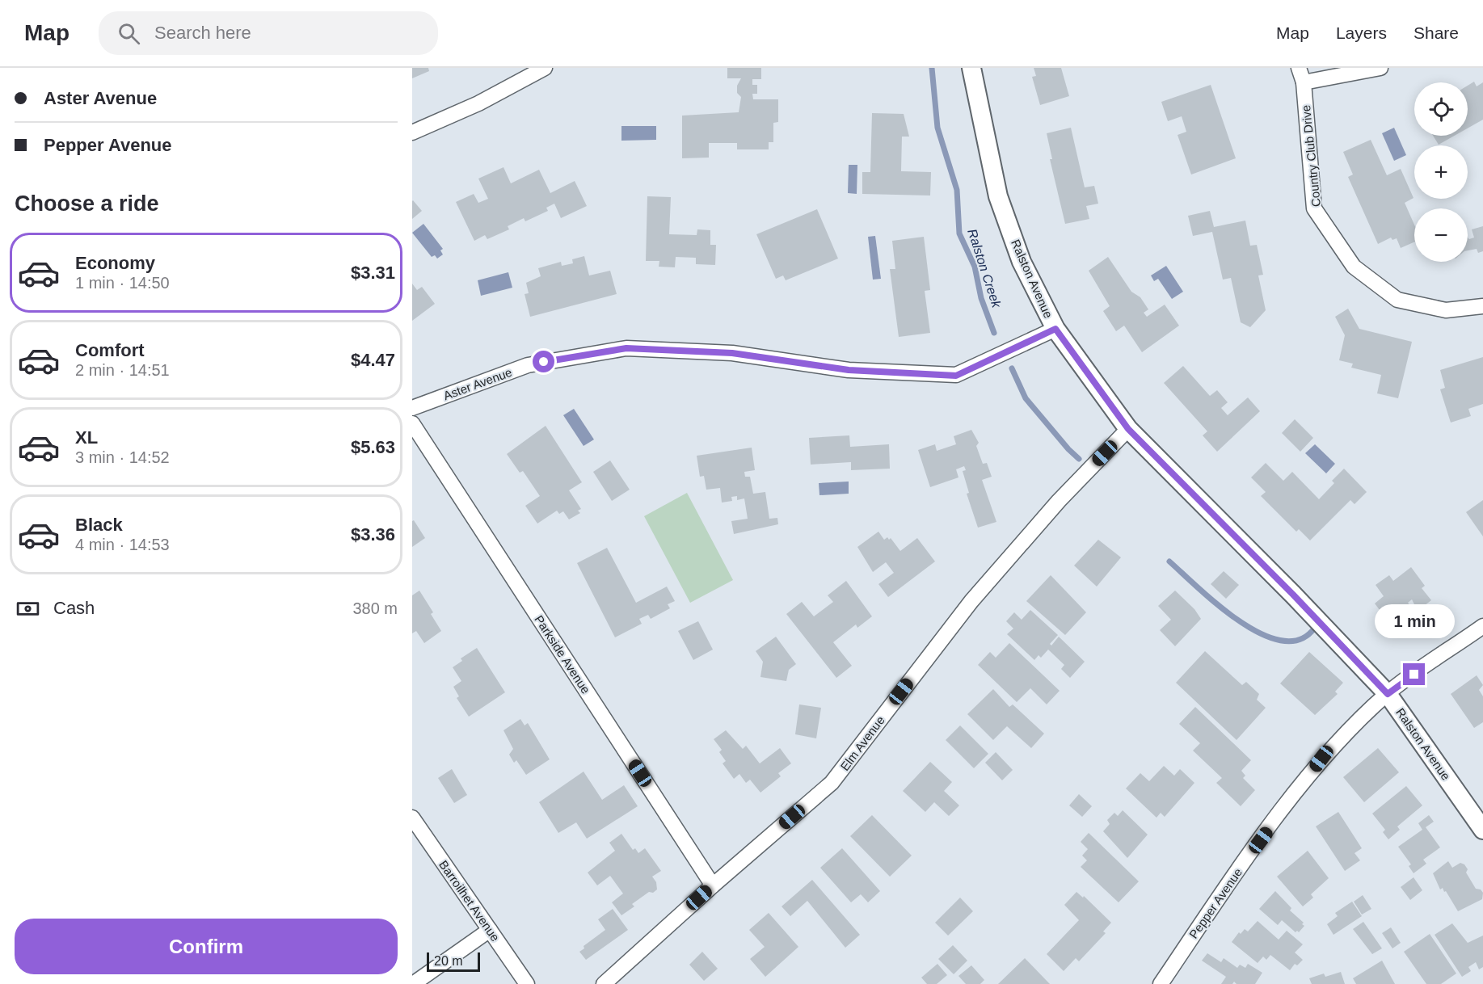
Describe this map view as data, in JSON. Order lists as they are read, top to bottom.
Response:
{
  "streets": {
    "street": [
      "Country Club Drive",
      "Ralston Avenue",
      "Aster Avenue",
      "Parkside Avenue",
      "Elm Avenue",
      "Barroilhet Avenue",
      "Pepper Avenue"
    ]
  },
  "crossings": [
    ["Ralston Avenue", "Aster Avenue"],
    ["Ralston Avenue", "Elm Avenue"],
    ["Ralston Avenue", "Pepper Avenue"],
    ["Parkside Avenue", "Elm Avenue"]
  ],
  "water": ["Ralston Creek"],
  "scale_bar": "20 m",
  "page": {
    "header": "Map",
    "search": "Search here",
    "nav": ["Map", "Layers", "Share"],
    "banner": ["Aster Avenue", "Pepper Avenue"],
    "map_buttons": ["+", "−"],
    "heading": "Choose a ride",
    "list": [
      {
        "name": "Economy",
        "note": "1 min · 14:50",
        "value": "$3.31"
      },
      {
        "name": "Comfort",
        "note": "2 min · 14:51",
        "value": "$4.47"
      },
      {
        "name": "XL",
        "note": "3 min · 14:52",
        "value": "$5.63"
      },
      {
        "name": "Black",
        "note": "4 min · 14:53",
        "value": "$3.36"
      }
    ],
    "pay": ["Cash", "380 m"],
    "bubble": "1 min",
    "buttons": "Confirm",
    "scale": "20 m"
  }
}
